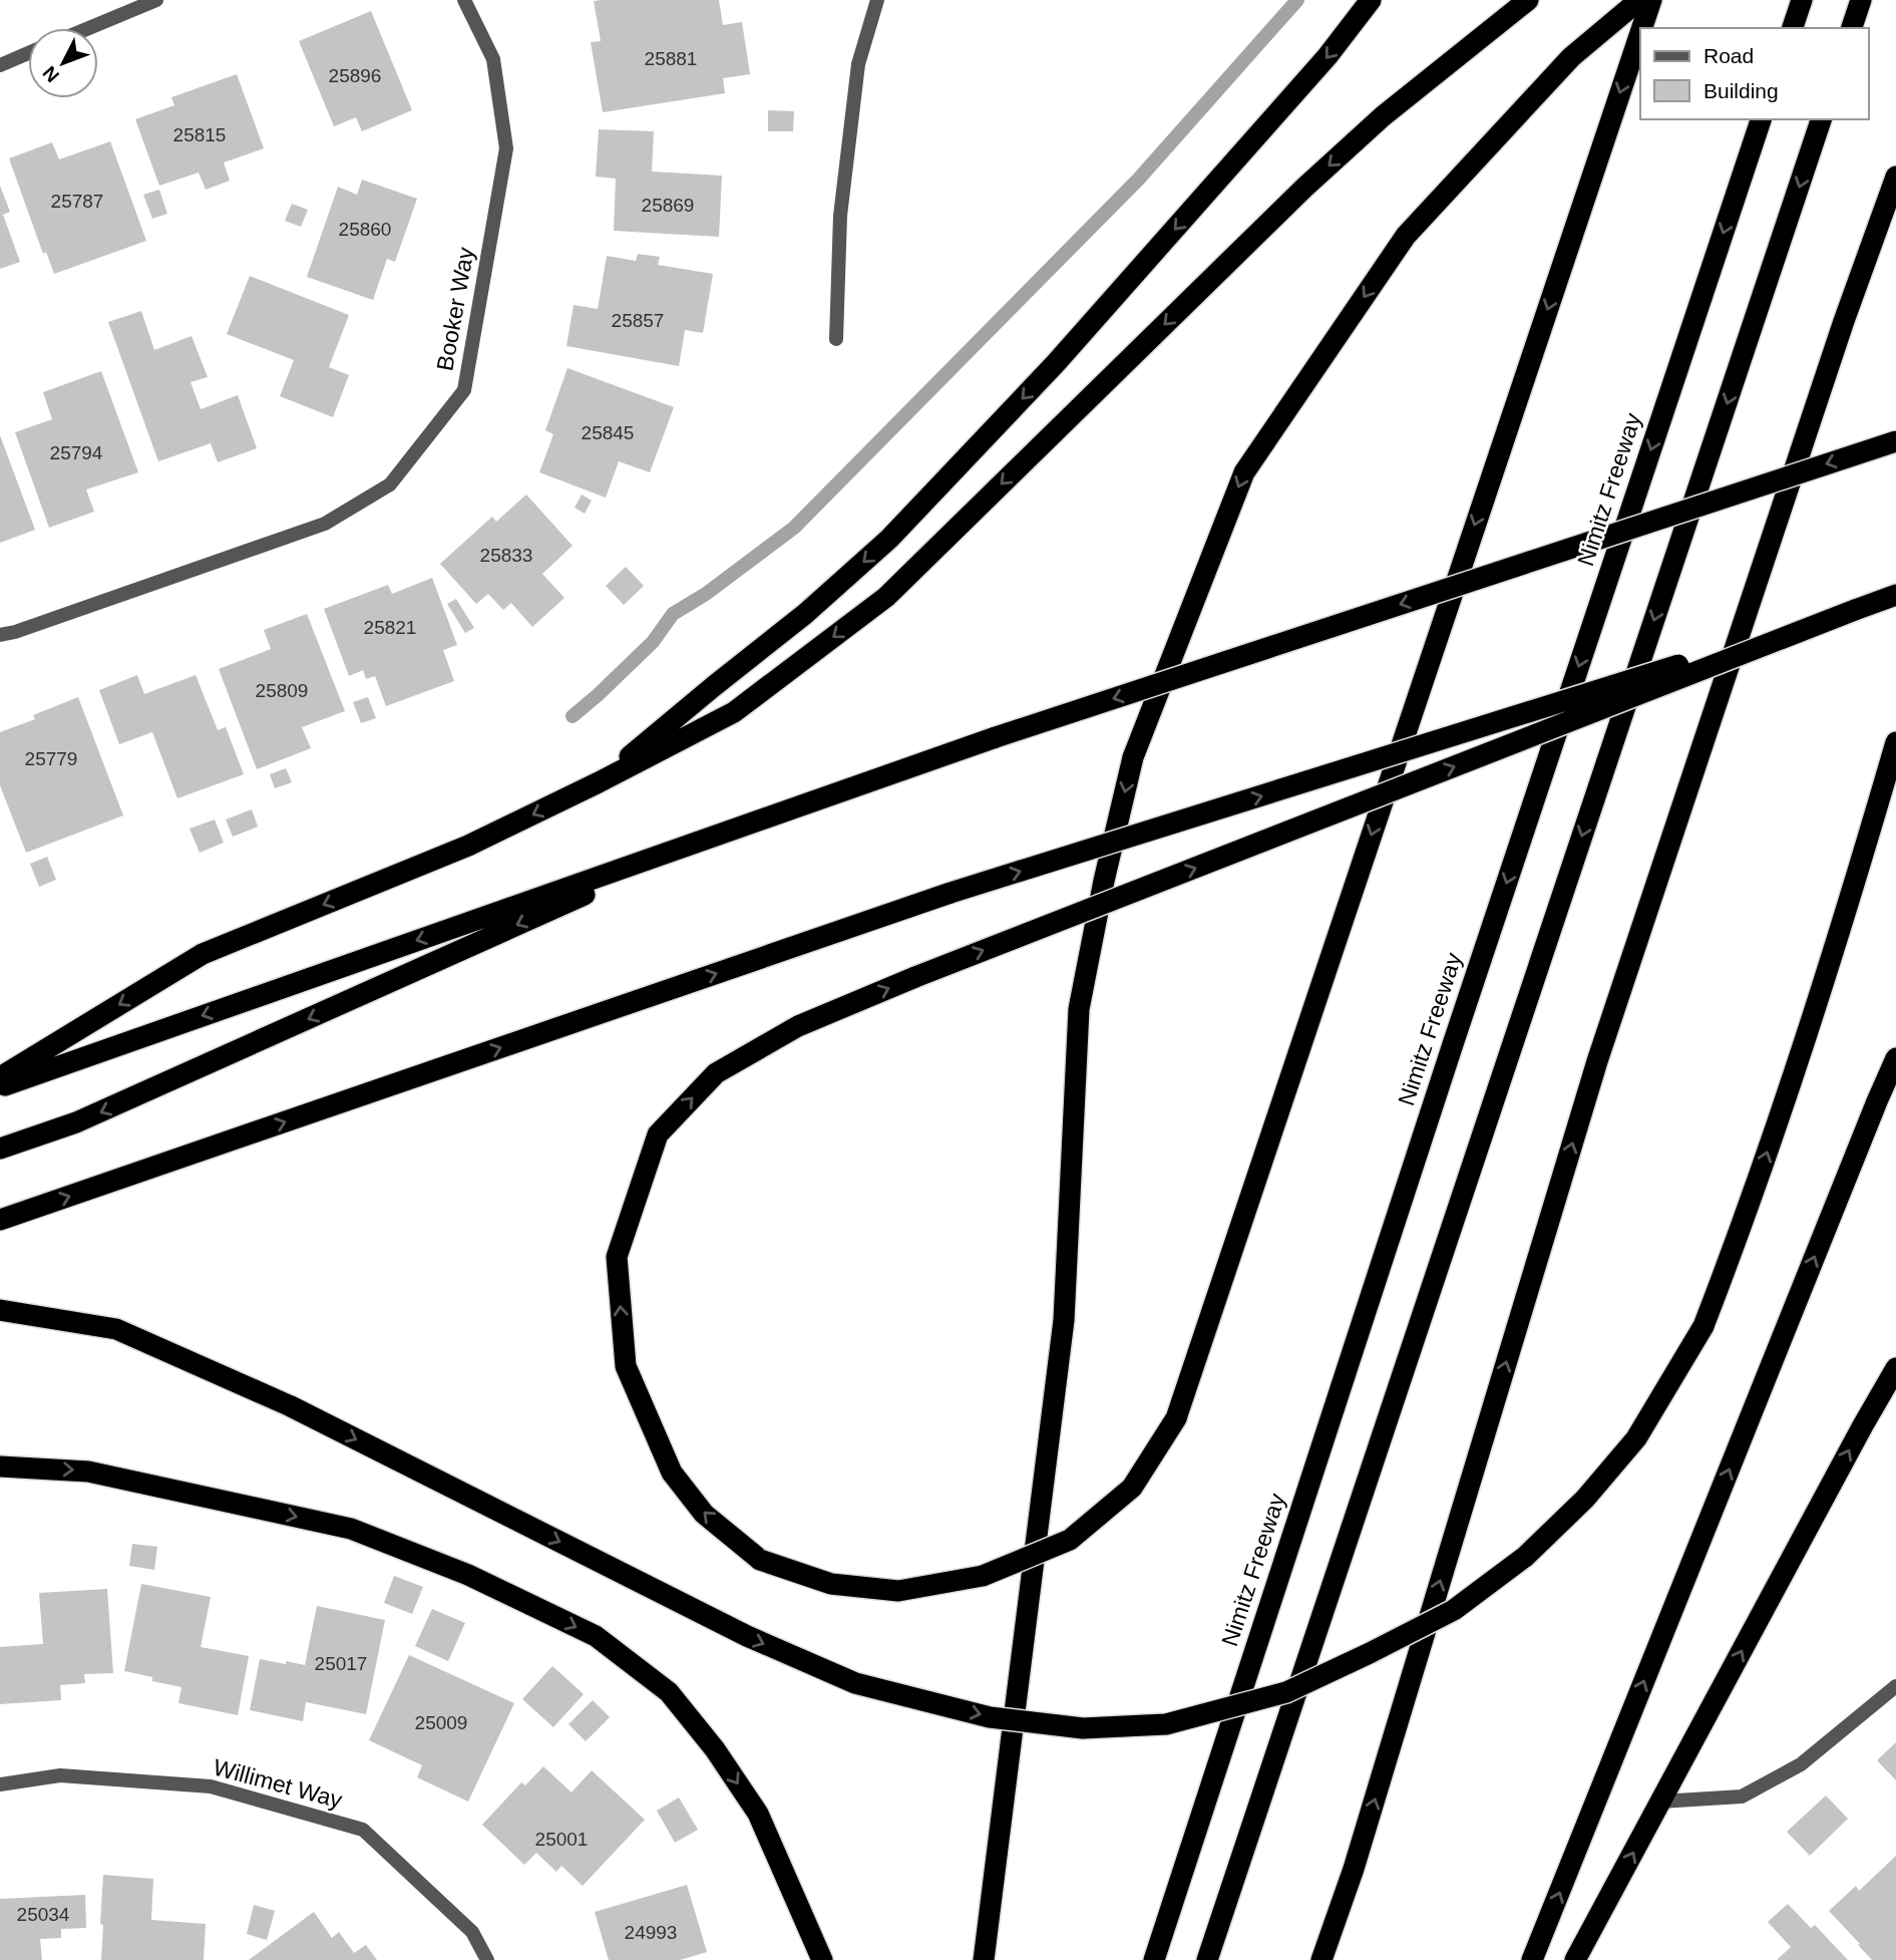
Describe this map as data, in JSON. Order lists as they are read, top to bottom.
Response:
{
  "streets": {
    "highway": ["Nimitz Freeway"],
    "street": ["Booker Way", "Willimet Way"]
  },
  "house_numbers": [
    "25881",
    "25896",
    "25815",
    "25787",
    "25869",
    "25860",
    "25857",
    "25845",
    "25794",
    "25833",
    "25821",
    "25809",
    "25779",
    "25017",
    "25009",
    "25001",
    "25034",
    "24993"
  ],
  "legend": ["Road", "Building"],
  "north": "bottom left"
}
